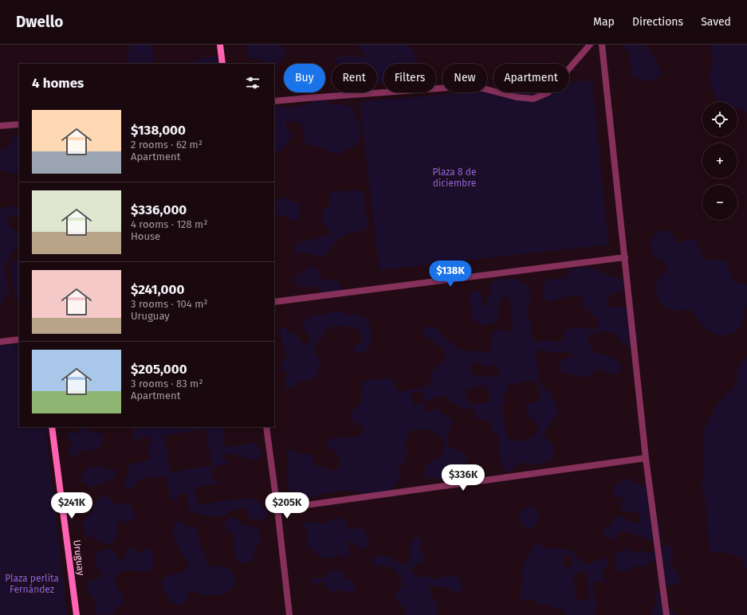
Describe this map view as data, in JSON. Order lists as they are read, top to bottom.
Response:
{
  "streets": {
    "main road": ["Uruguay"]
  },
  "parks": ["Plaza 8 de diciembre", "Plaza perlita Fernández"],
  "page": {
    "header": "Dwello",
    "nav": ["Map", "Directions", "Saved"],
    "chip": [
      "Buy",
      "Rent",
      "Filters",
      "New",
      "Apartment"
    ],
    "heading": "4 homes",
    "map_buttons": ["+", "−"],
    "list": [
      {
        "name": "$138,000",
        "note": "2 rooms · 62 m² · Apartment"
      },
      {
        "name": "$336,000",
        "note": "4 rooms · 128 m² · House"
      },
      {
        "name": "$241,000",
        "note": "3 rooms · 104 m² · Uruguay"
      },
      {
        "name": "$205,000",
        "note": "3 rooms · 83 m² · Apartment"
      }
    ],
    "price": [
      "$138K",
      "$336K",
      "$241K",
      "$205K"
    ]
  }
}
